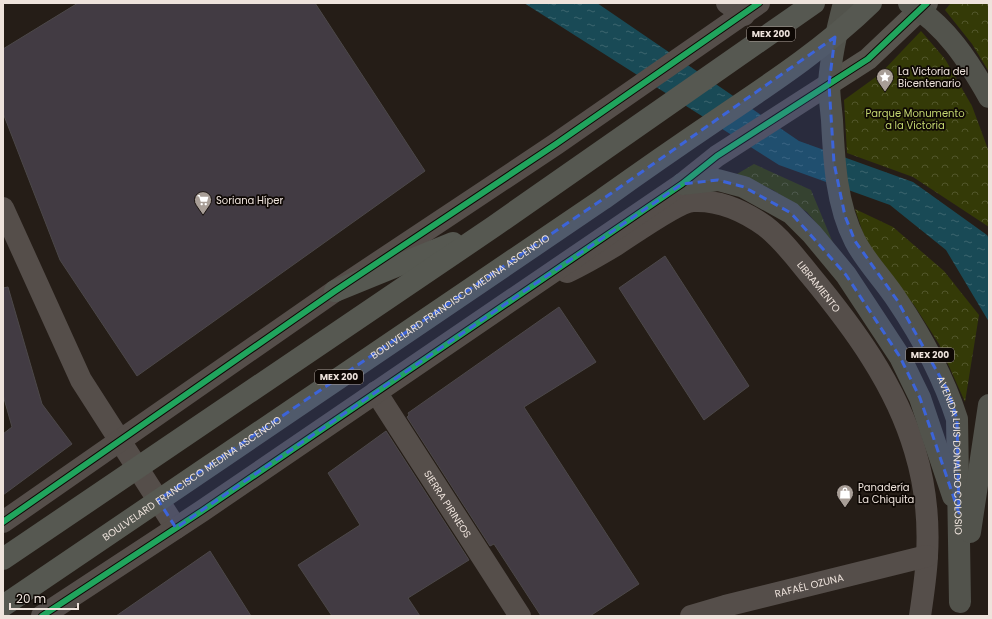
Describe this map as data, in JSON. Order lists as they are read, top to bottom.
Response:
{
  "streets": {
    "highway": ["MEX 200", "BOULVELARD FRANCISCO MEDINA ASCENCIO"],
    "main road": ["AVENIDA LUIS DONALDO COLOSIO"],
    "street": ["LIBRAMIENTO", "SIERRA PIRINEOS", "RAFAÉL OZUNA"]
  },
  "crossings": [
    ["MEX 200", "BOULVELARD FRANCISCO MEDINA ASCENCIO"],
    ["MEX 200", "AVENIDA LUIS DONALDO COLOSIO"],
    ["LIBRAMIENTO", "RAFAÉL OZUNA"]
  ],
  "parks": ["Parque Monumento a la Victoria"],
  "places": {
    "place": ["La Victoria del Bicentenario"],
    "supermarket": ["Soriana Híper"],
    "shop": ["Panadería La Chiquita"]
  },
  "scale_bar": "20 m"
}
